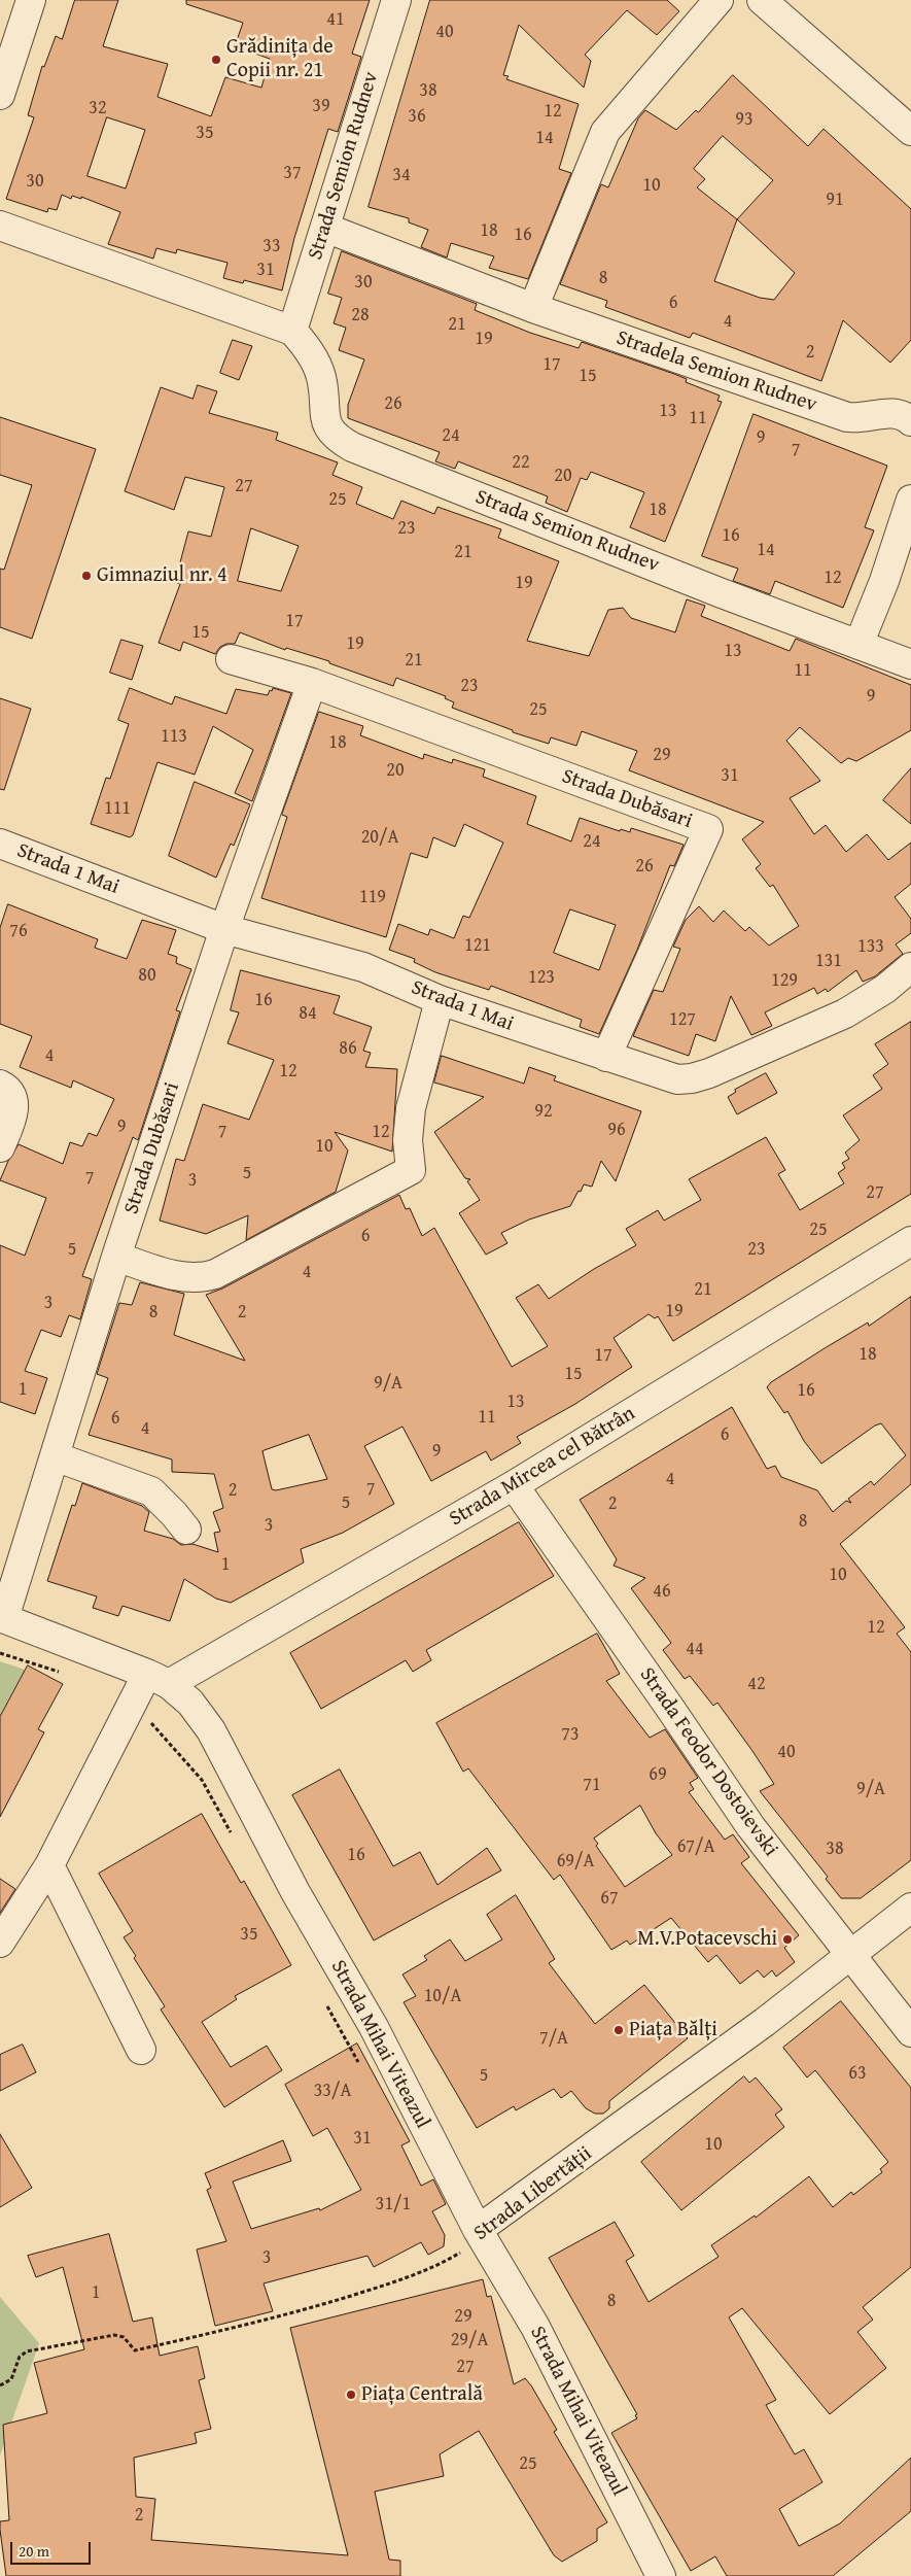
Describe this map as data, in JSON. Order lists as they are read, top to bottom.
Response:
{
  "streets": {
    "street": [
      "Strada Semion Rudnev",
      "Stradela Semion Rudnev",
      "Strada Dubăsari",
      "Strada 1 Mai",
      "Strada Mircea cel Bătrân",
      "Strada Fеodor Dostoievski",
      "Strada Mihai Viteazul",
      "Strada Libertății"
    ]
  },
  "crossings": [
    ["Strada Semion Rudnev", "Stradela Semion Rudnev"],
    ["Strada Dubăsari", "Strada 1 Mai"],
    ["Strada Dubăsari", "Strada Mihai Viteazul"],
    ["Strada Mircea cel Bătrân", "Strada Fеodor Dostoievski"],
    ["Strada Mircea cel Bătrân", "Strada Mihai Viteazul"],
    ["Strada Fеodor Dostoievski", "Strada Libertății"],
    ["Strada Mihai Viteazul", "Strada Libertății"]
  ],
  "places": [
    "Grădinița de Copii nr. 21",
    "Gimnaziul nr. 4",
    "M.V.Potacevschi",
    "Piața Bălți",
    "Piața Centrală"
  ],
  "house_numbers": [
    "41",
    "40",
    "38",
    "39",
    "32",
    "12",
    "36",
    "93",
    "35",
    "14",
    "37",
    "34",
    "30",
    "10",
    "91",
    "18",
    "16",
    "33",
    "31",
    "8",
    "30",
    "6",
    "28",
    "4",
    "21",
    "19",
    "2",
    "17",
    "15",
    "26",
    "13",
    "11",
    "24",
    "9",
    "7",
    "22",
    "20",
    "27",
    "25",
    "18",
    "23",
    "16",
    "14",
    "21",
    "12",
    "19",
    "17",
    "15",
    "19",
    "13",
    "21",
    "11",
    "23",
    "9",
    "25",
    "113",
    "18",
    "29",
    "20",
    "31",
    "111",
    "20/A",
    "24",
    "26",
    "119",
    "76",
    "121",
    "133",
    "131",
    "80",
    "123",
    "129",
    "16",
    "84",
    "127",
    "86",
    "4",
    "12",
    "92",
    "9",
    "96",
    "7",
    "12",
    "10",
    "5",
    "7",
    "3",
    "27",
    "25",
    "6",
    "5",
    "23",
    "4",
    "21",
    "3",
    "19",
    "8",
    "2",
    "18",
    "17",
    "15",
    "9/A",
    "1",
    "16",
    "13",
    "11",
    "6",
    "4",
    "6",
    "9",
    "4",
    "7",
    "2",
    "5",
    "2",
    "8",
    "3",
    "1",
    "10",
    "46",
    "12",
    "44",
    "42",
    "73",
    "40",
    "69",
    "71",
    "9/A",
    "67/A",
    "38",
    "16",
    "69/A",
    "67",
    "35",
    "10/A",
    "7/A",
    "63",
    "5",
    "33/A",
    "31",
    "10",
    "31/1",
    "3",
    "1",
    "8",
    "29",
    "29/A",
    "27",
    "25",
    "2"
  ],
  "scale_bar": "20 m"
}
